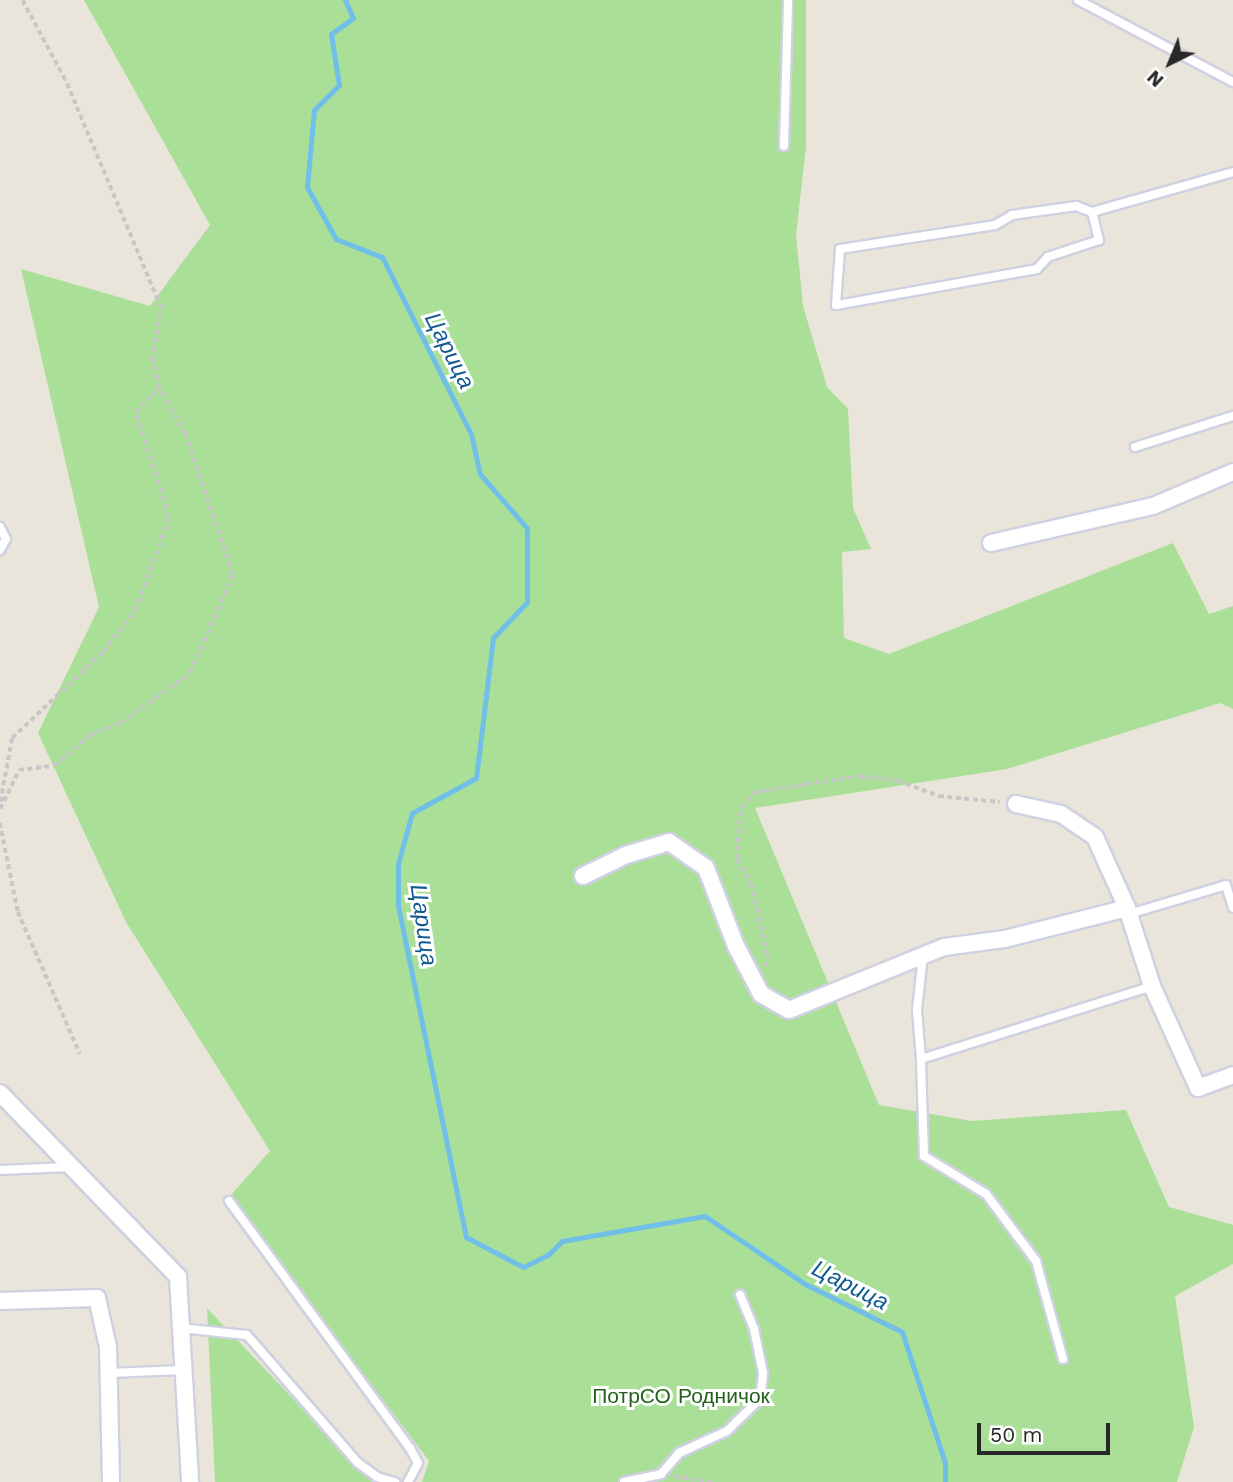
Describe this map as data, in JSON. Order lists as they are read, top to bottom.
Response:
{
  "water": ["Царица"],
  "parks": ["ПотрСО Родничок"],
  "scale_bar": "50 m",
  "north": "bottom left"
}
